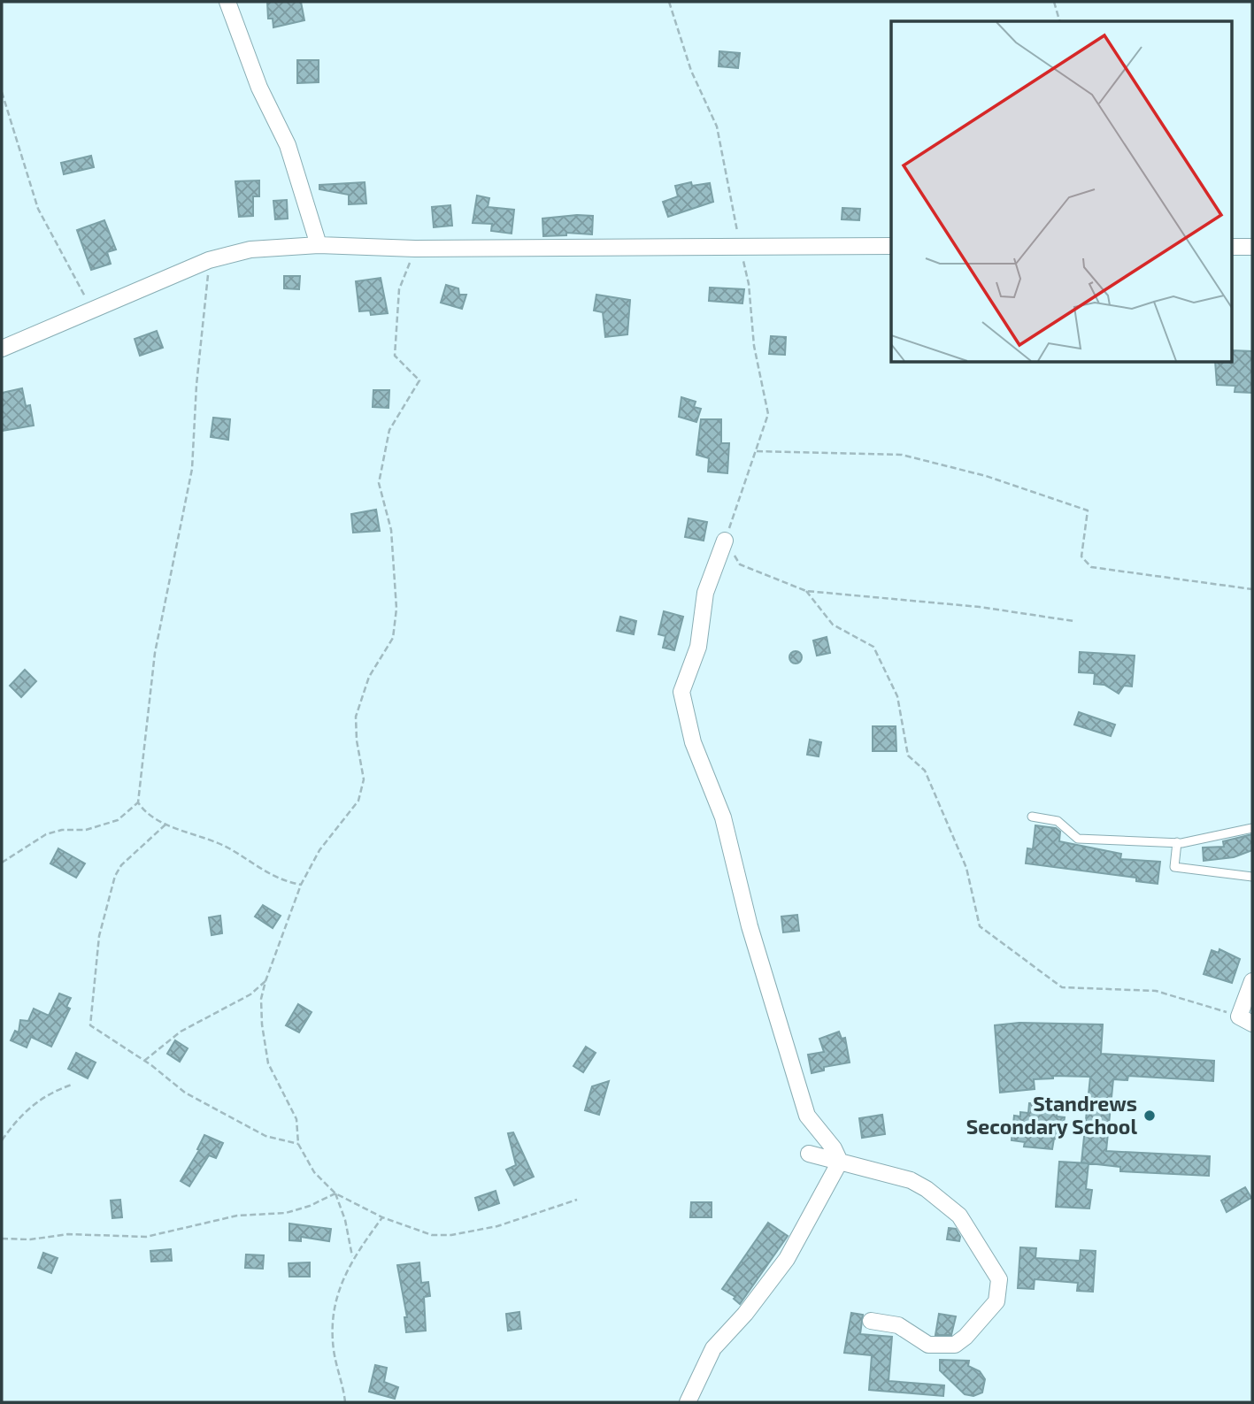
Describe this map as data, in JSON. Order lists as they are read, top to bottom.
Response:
{
  "places": ["Standrews Secondary School"]
}
